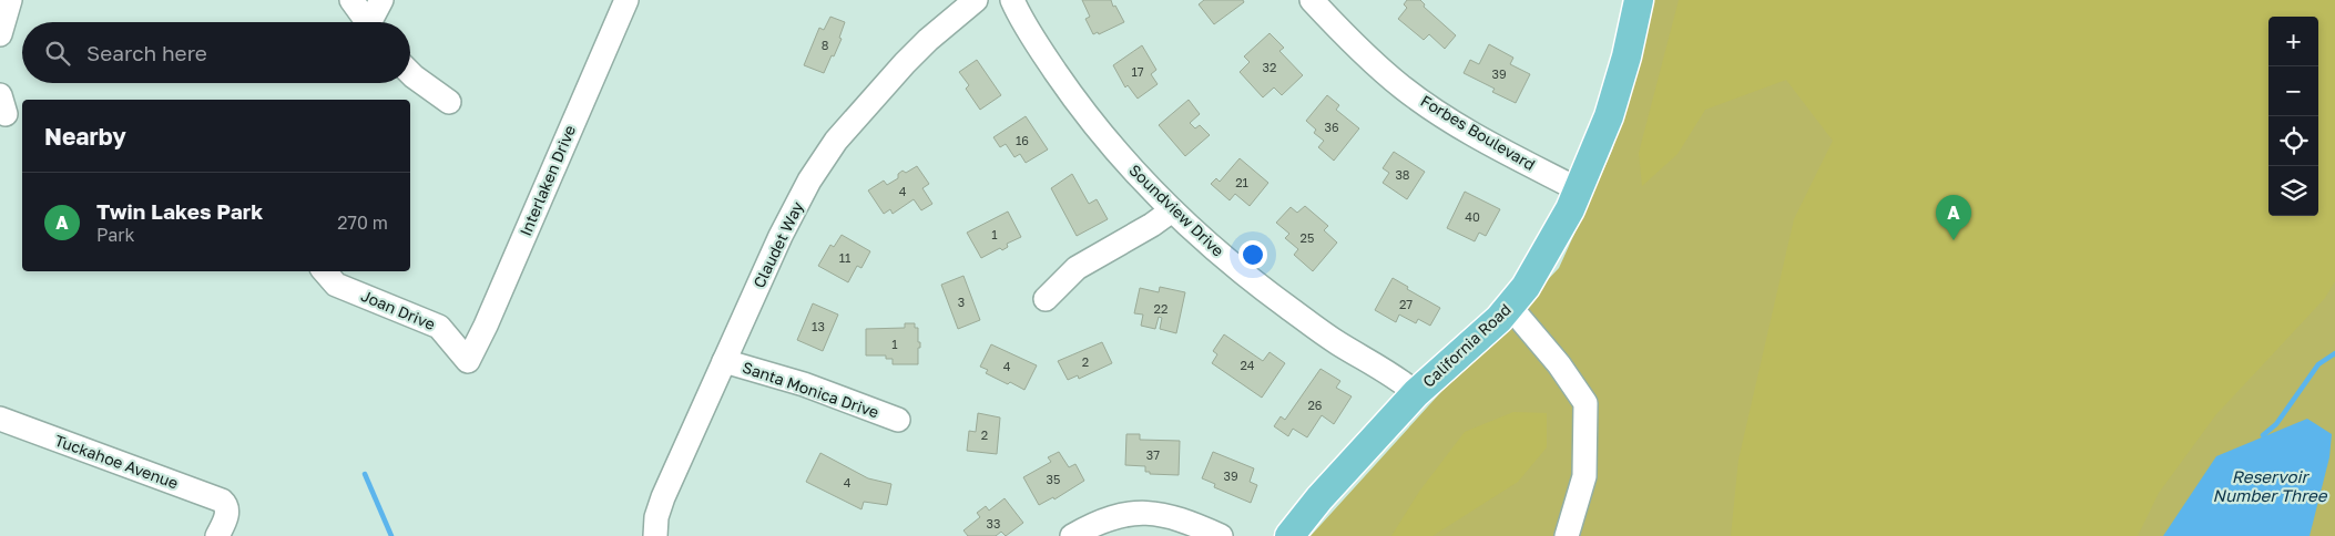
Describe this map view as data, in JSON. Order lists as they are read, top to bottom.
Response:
{
  "streets": {
    "main road": ["California Road"],
    "street": [
      "Forbes Boulevard",
      "Interlaken Drive",
      "Soundview Drive",
      "Claudet Way",
      "Joan Drive",
      "Santa Monica Drive",
      "Tuckahoe Avenue"
    ]
  },
  "crossings": [
    ["Forbes Boulevard", "California Road"],
    ["Interlaken Drive", "Joan Drive"],
    ["Soundview Drive", "California Road"],
    ["Claudet Way", "Santa Monica Drive"]
  ],
  "water": ["Reservoir Number Three"],
  "house_numbers": [
    "8",
    "32",
    "17",
    "39",
    "36",
    "16",
    "38",
    "21",
    "4",
    "40",
    "1",
    "25",
    "11",
    "3",
    "27",
    "22",
    "13",
    "1",
    "2",
    "24",
    "4",
    "26",
    "2",
    "37",
    "39",
    "35",
    "4",
    "33"
  ],
  "page": {
    "map_buttons": ["+", "−"],
    "search": "Search here",
    "heading": "Nearby",
    "list": [
      {
        "mark": "A",
        "name": "Twin Lakes Park",
        "note": "Park",
        "value": "270 m"
      }
    ],
    "pins": "A"
  }
}
